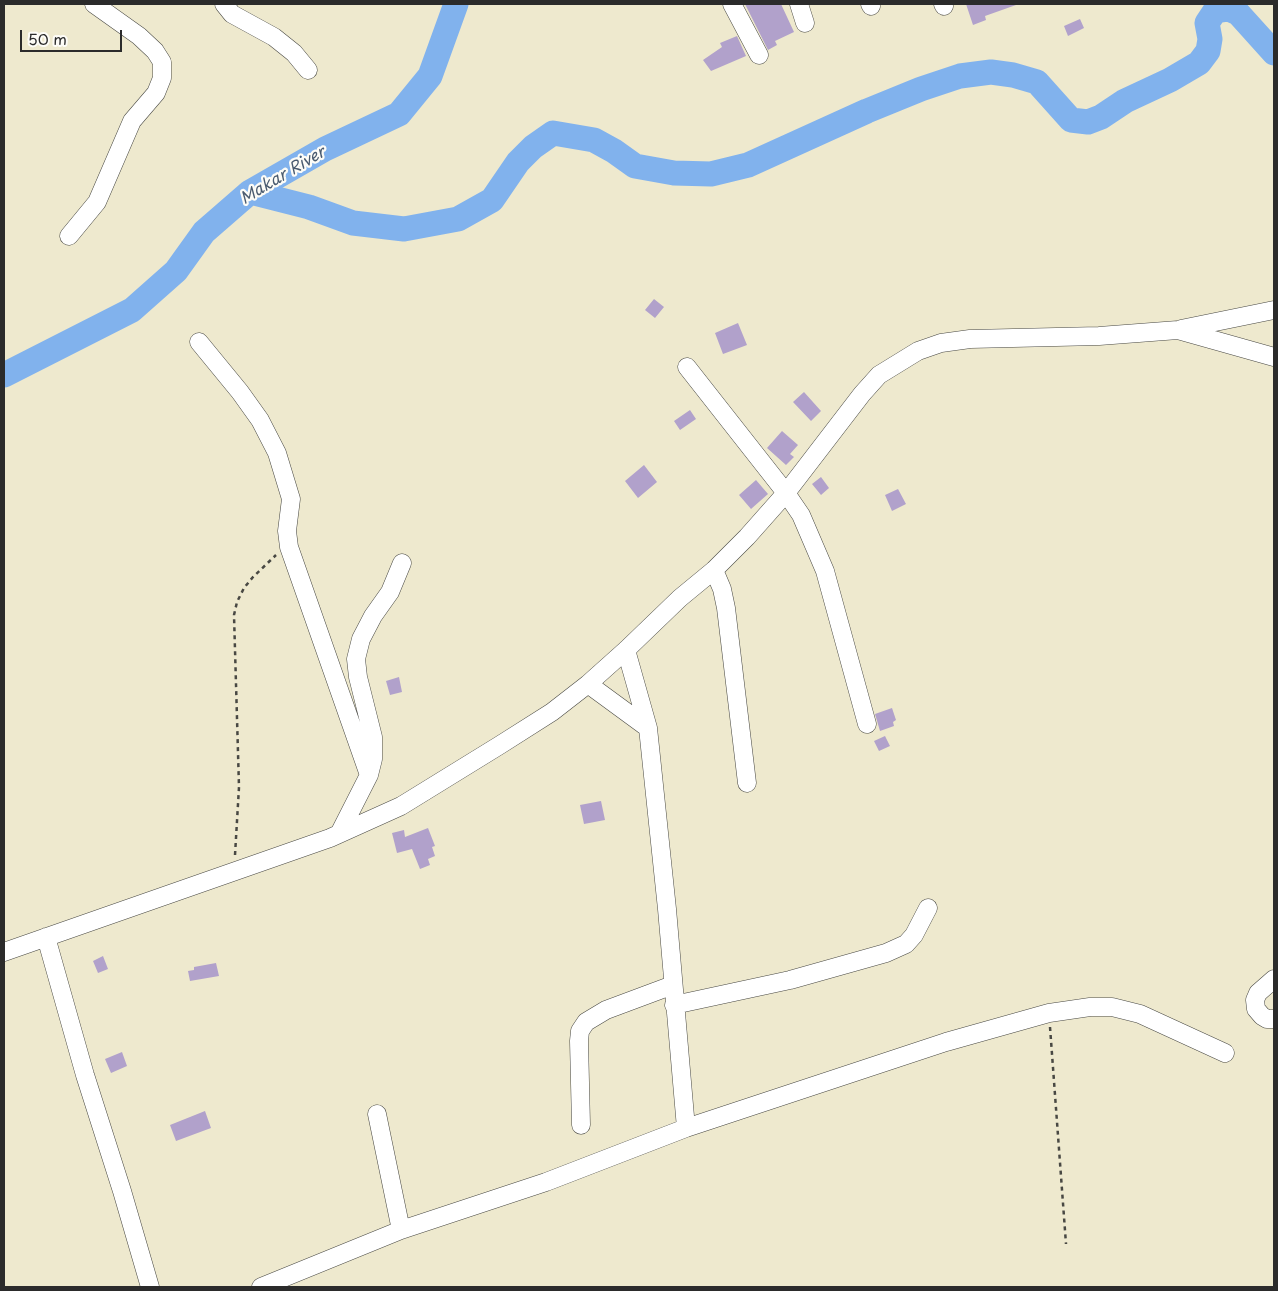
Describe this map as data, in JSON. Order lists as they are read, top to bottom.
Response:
{
  "water": ["Makar River"],
  "scale_bar": "50 m"
}
